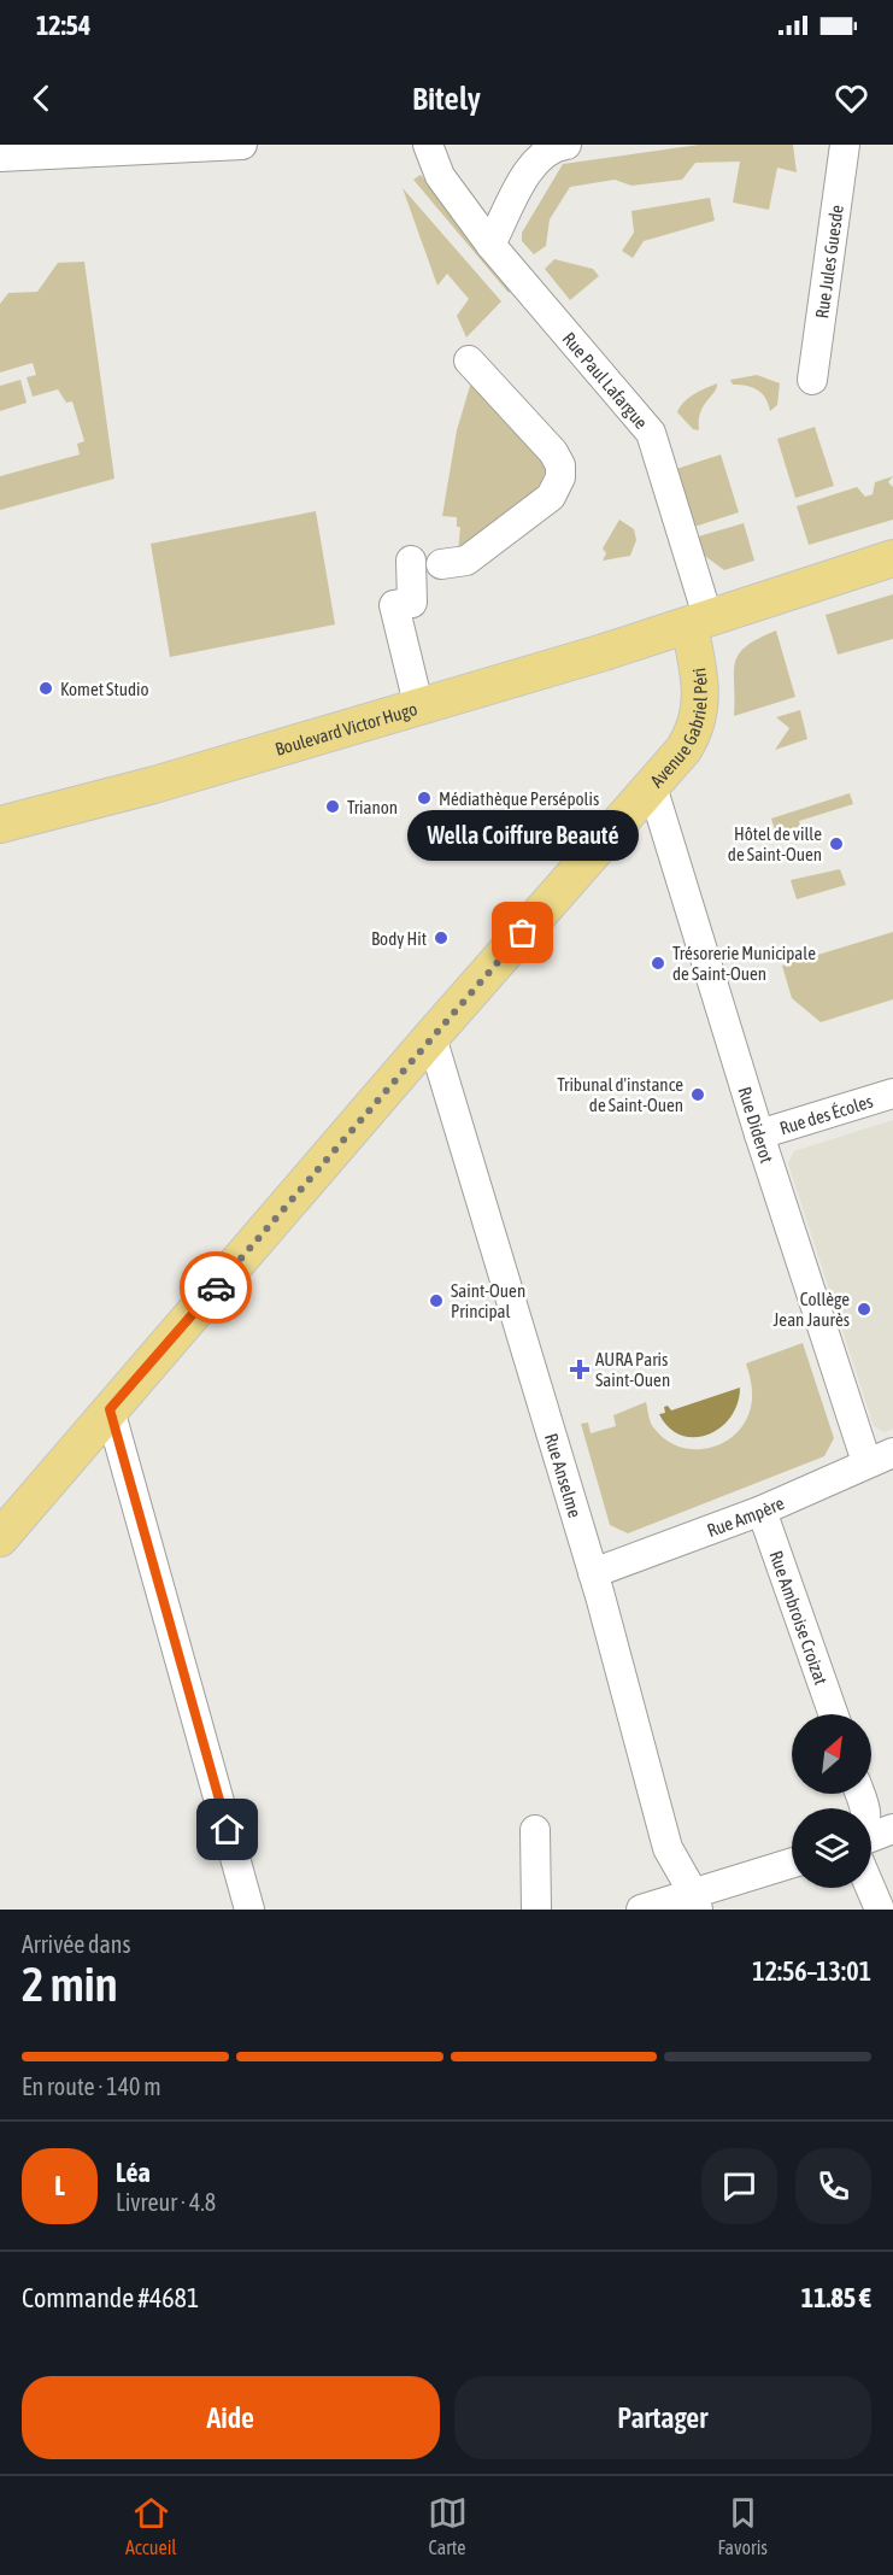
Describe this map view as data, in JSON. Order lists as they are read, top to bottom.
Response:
{
  "streets": {
    "main road": ["Avenue Gabriel Péri", "Boulevard Victor Hugo"],
    "street": [
      "Rue Jules Guesde",
      "Rue Paul Lafargue",
      "Rue des Écoles",
      "Rue Diderot",
      "Rue Anselme",
      "Rue Ampère",
      "Rue Ambroise Croizat"
    ]
  },
  "crossings": [
    ["Rue Paul Lafargue", "Avenue Gabriel Péri"],
    ["Rue Paul Lafargue", "Boulevard Victor Hugo"],
    ["Avenue Gabriel Péri", "Boulevard Victor Hugo"],
    ["Avenue Gabriel Péri", "Rue Diderot"],
    ["Avenue Gabriel Péri", "Rue Anselme"],
    ["Rue des Écoles", "Rue Diderot"],
    ["Rue Diderot", "Rue Ampère"],
    ["Rue Anselme", "Rue Ampère"],
    ["Rue Ampère", "Rue Ambroise Croizat"]
  ],
  "places": {
    "other": [
      "Komet Studio",
      "Médiathèque Persépolis",
      "Trianon",
      "Hôtel de ville de Saint-Ouen",
      "Wella Coiffure Beauté",
      "Body Hit",
      "Trésorerie Municipale de Saint-Ouen",
      "Tribunal d'instance de Saint-Ouen",
      "Saint-Ouen Principal",
      "Collège Jean Jaurès"
    ],
    "health": ["AURA Paris Saint-Ouen"]
  },
  "north": "top right",
  "page": {
    "status": "12:54",
    "header": "Bitely",
    "bubble": "Wella Coiffure Beauté",
    "heading": ["2 min", "Arrivée dans", "12:56–13:01"],
    "panel": [
      "Léa",
      "Livreur · 4.8",
      "Commande #4681",
      "11.85 €"
    ],
    "bar": "En route · 140 m",
    "round": "L",
    "buttons": ["Aide", "Partager"],
    "tabs": ["Accueil", "Carte", "Favoris"]
  }
}
